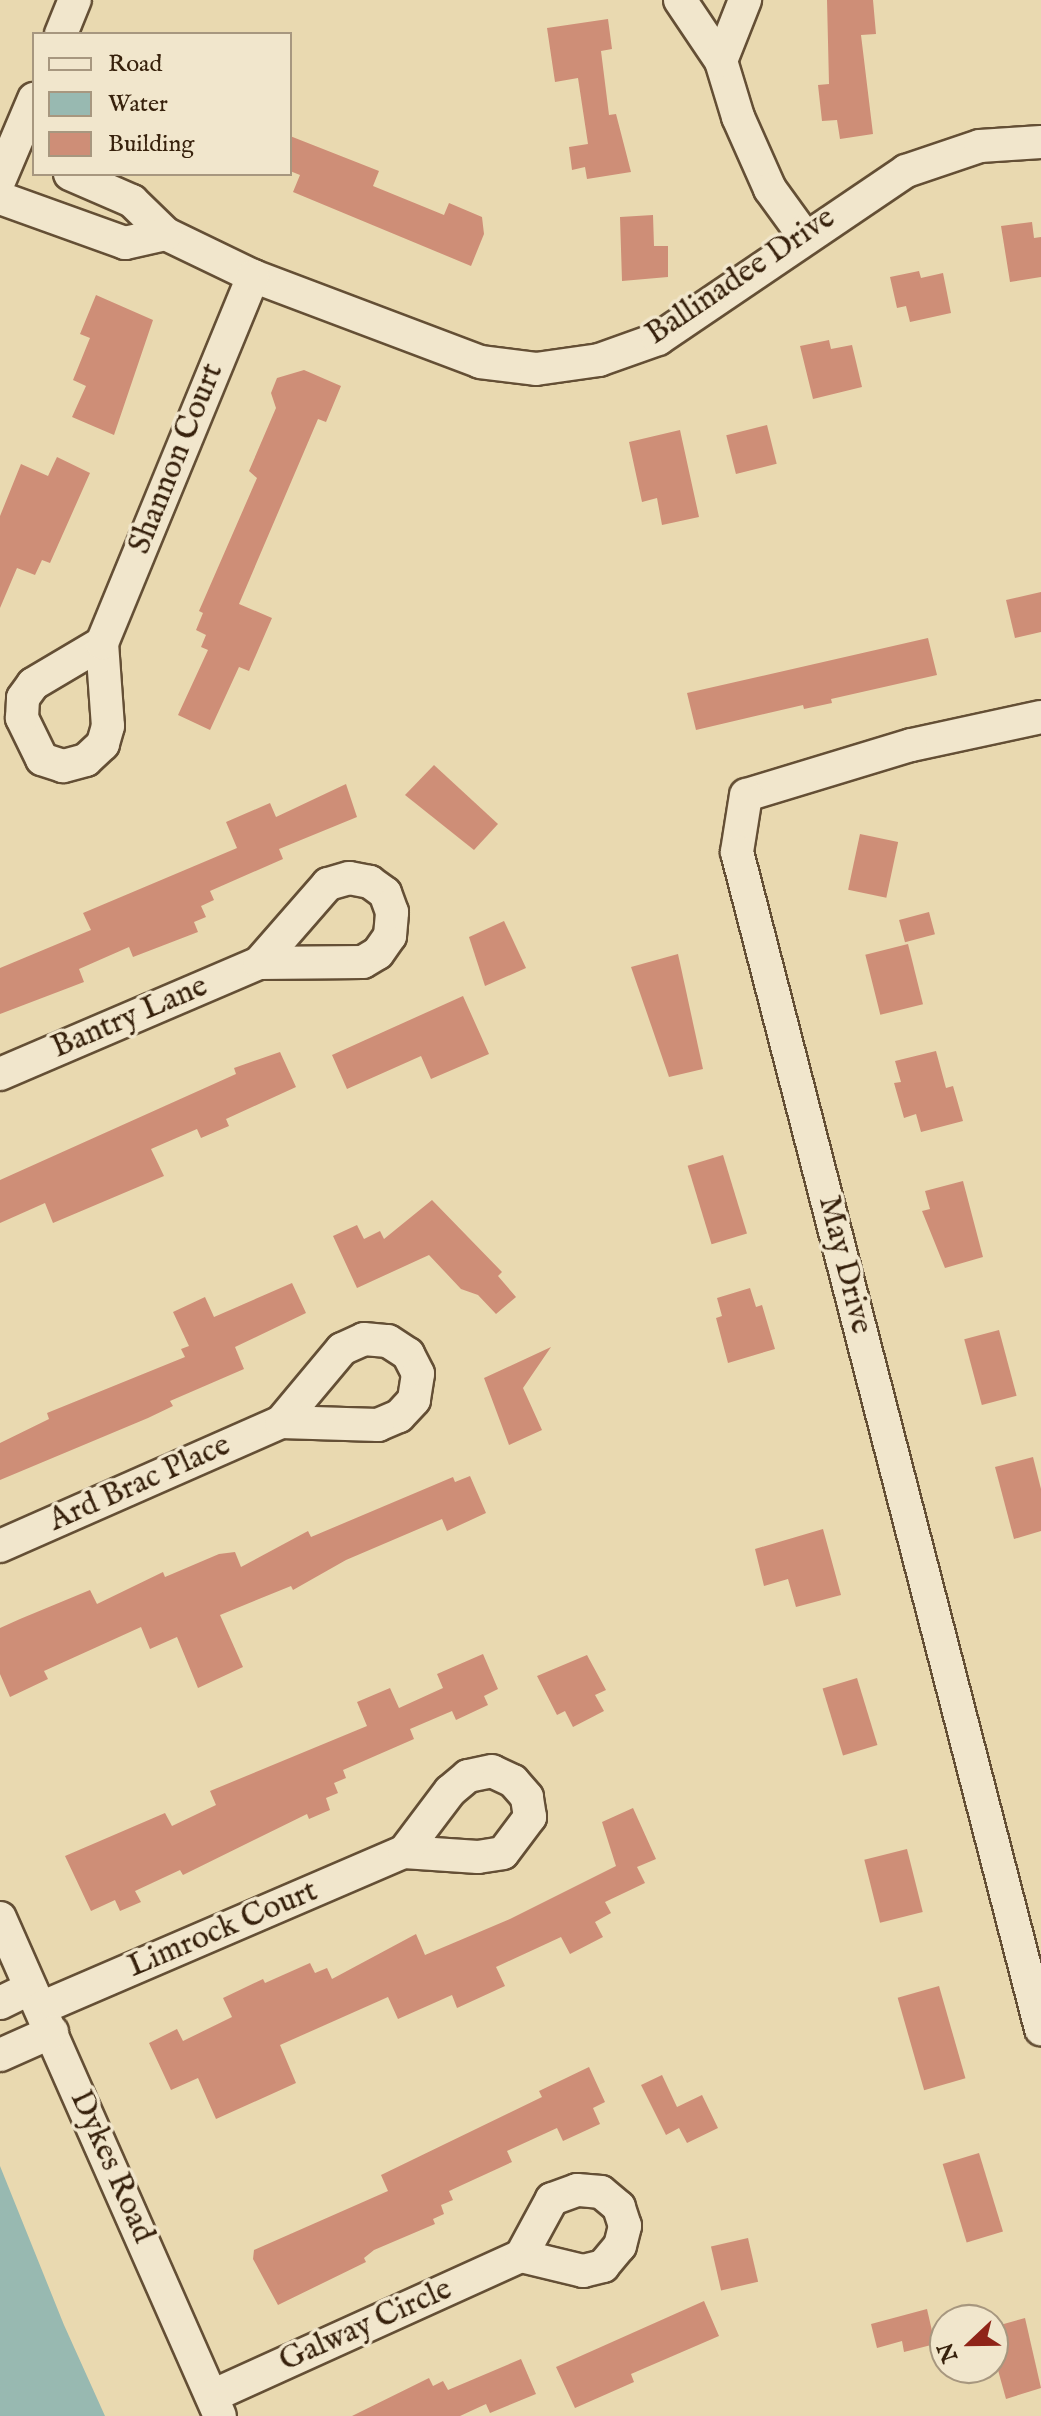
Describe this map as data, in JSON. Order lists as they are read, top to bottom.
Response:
{
  "streets": {
    "street": [
      "Ballinadee Drive",
      "Shannon Court",
      "Bantry Lane",
      "May Drive",
      "Ard Brac Place",
      "Limrock Court",
      "Dykes Road",
      "Galway Circle"
    ]
  },
  "crossings": [
    ["Ballinadee Drive", "Shannon Court"],
    ["Limrock Court", "Dykes Road"],
    ["Dykes Road", "Galway Circle"]
  ],
  "legend": ["Road", "Water", "Building"],
  "north": "left"
}
